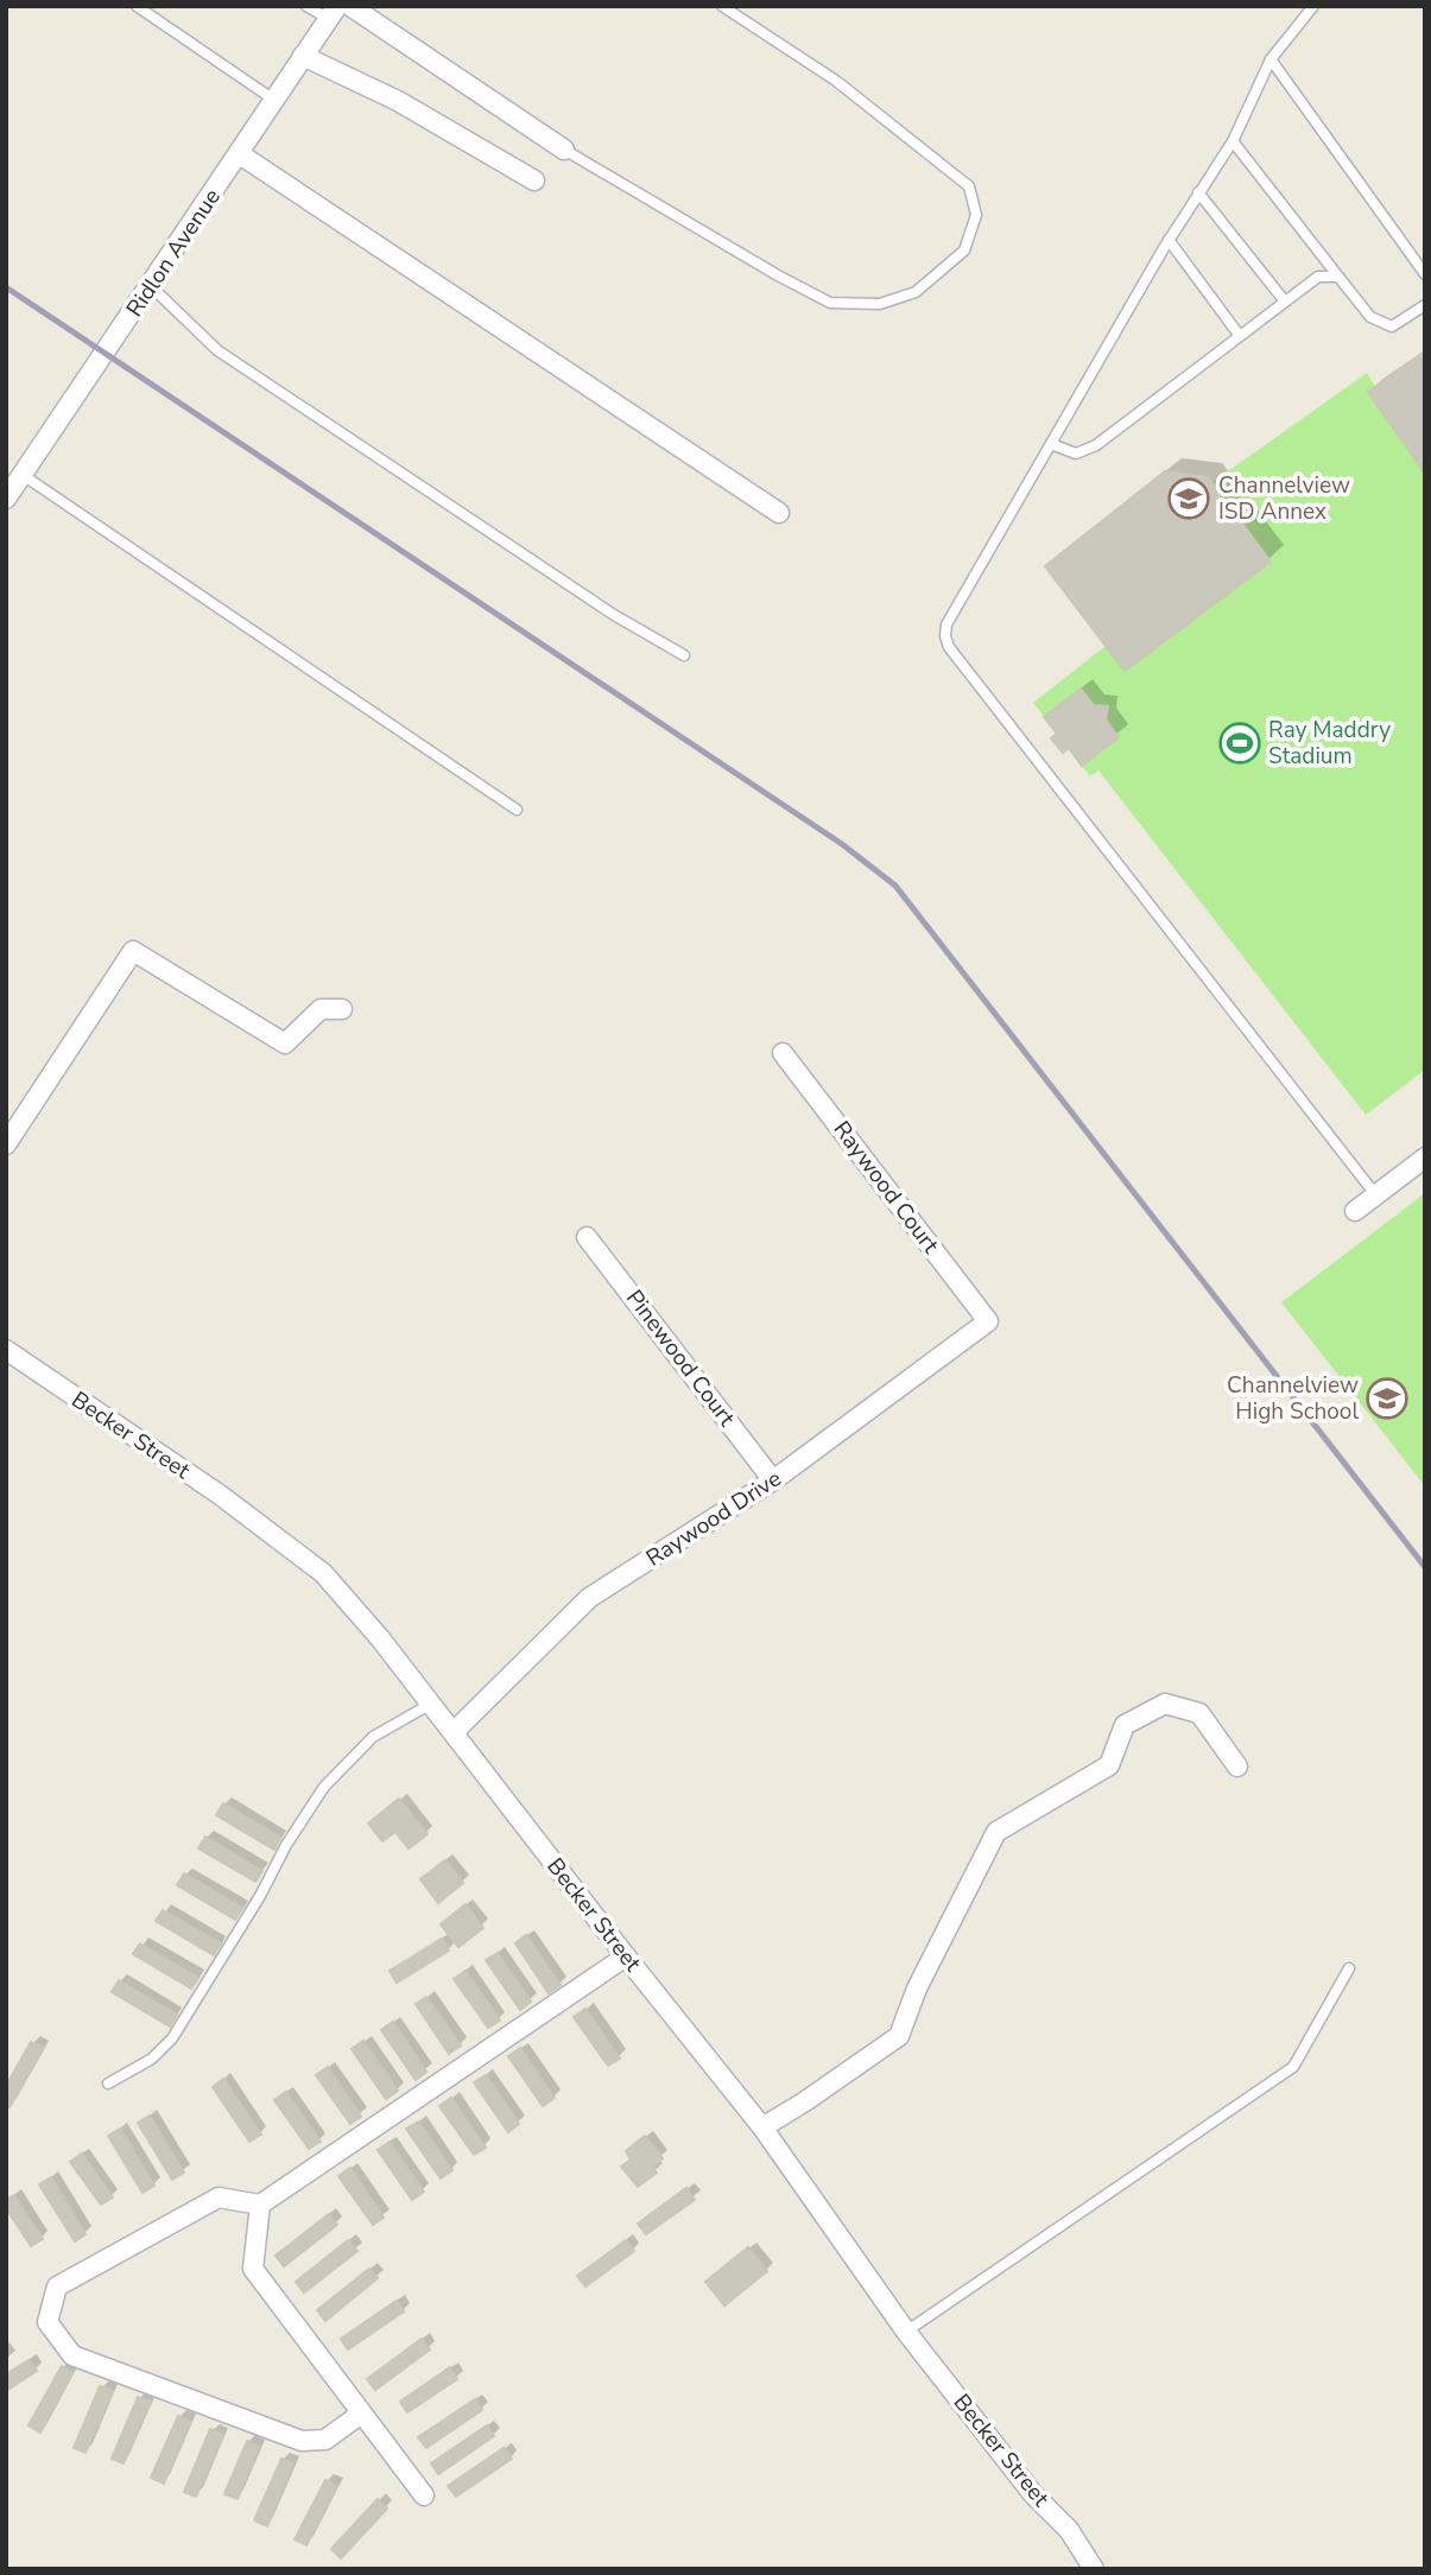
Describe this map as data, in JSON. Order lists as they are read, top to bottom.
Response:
{
  "streets": {
    "street": [
      "Ridlon Avenue",
      "Raywood Court",
      "Pinewood Court",
      "Becker Street",
      "Raywood Drive"
    ]
  },
  "crossings": [
    ["Raywood Court", "Raywood Drive"],
    ["Pinewood Court", "Raywood Drive"],
    ["Becker Street", "Raywood Drive"]
  ],
  "places": {
    "school or university": ["Channelview ISD Annex", "Channelview High School"],
    "sports": ["Ray Maddry Stadium"]
  }
}
